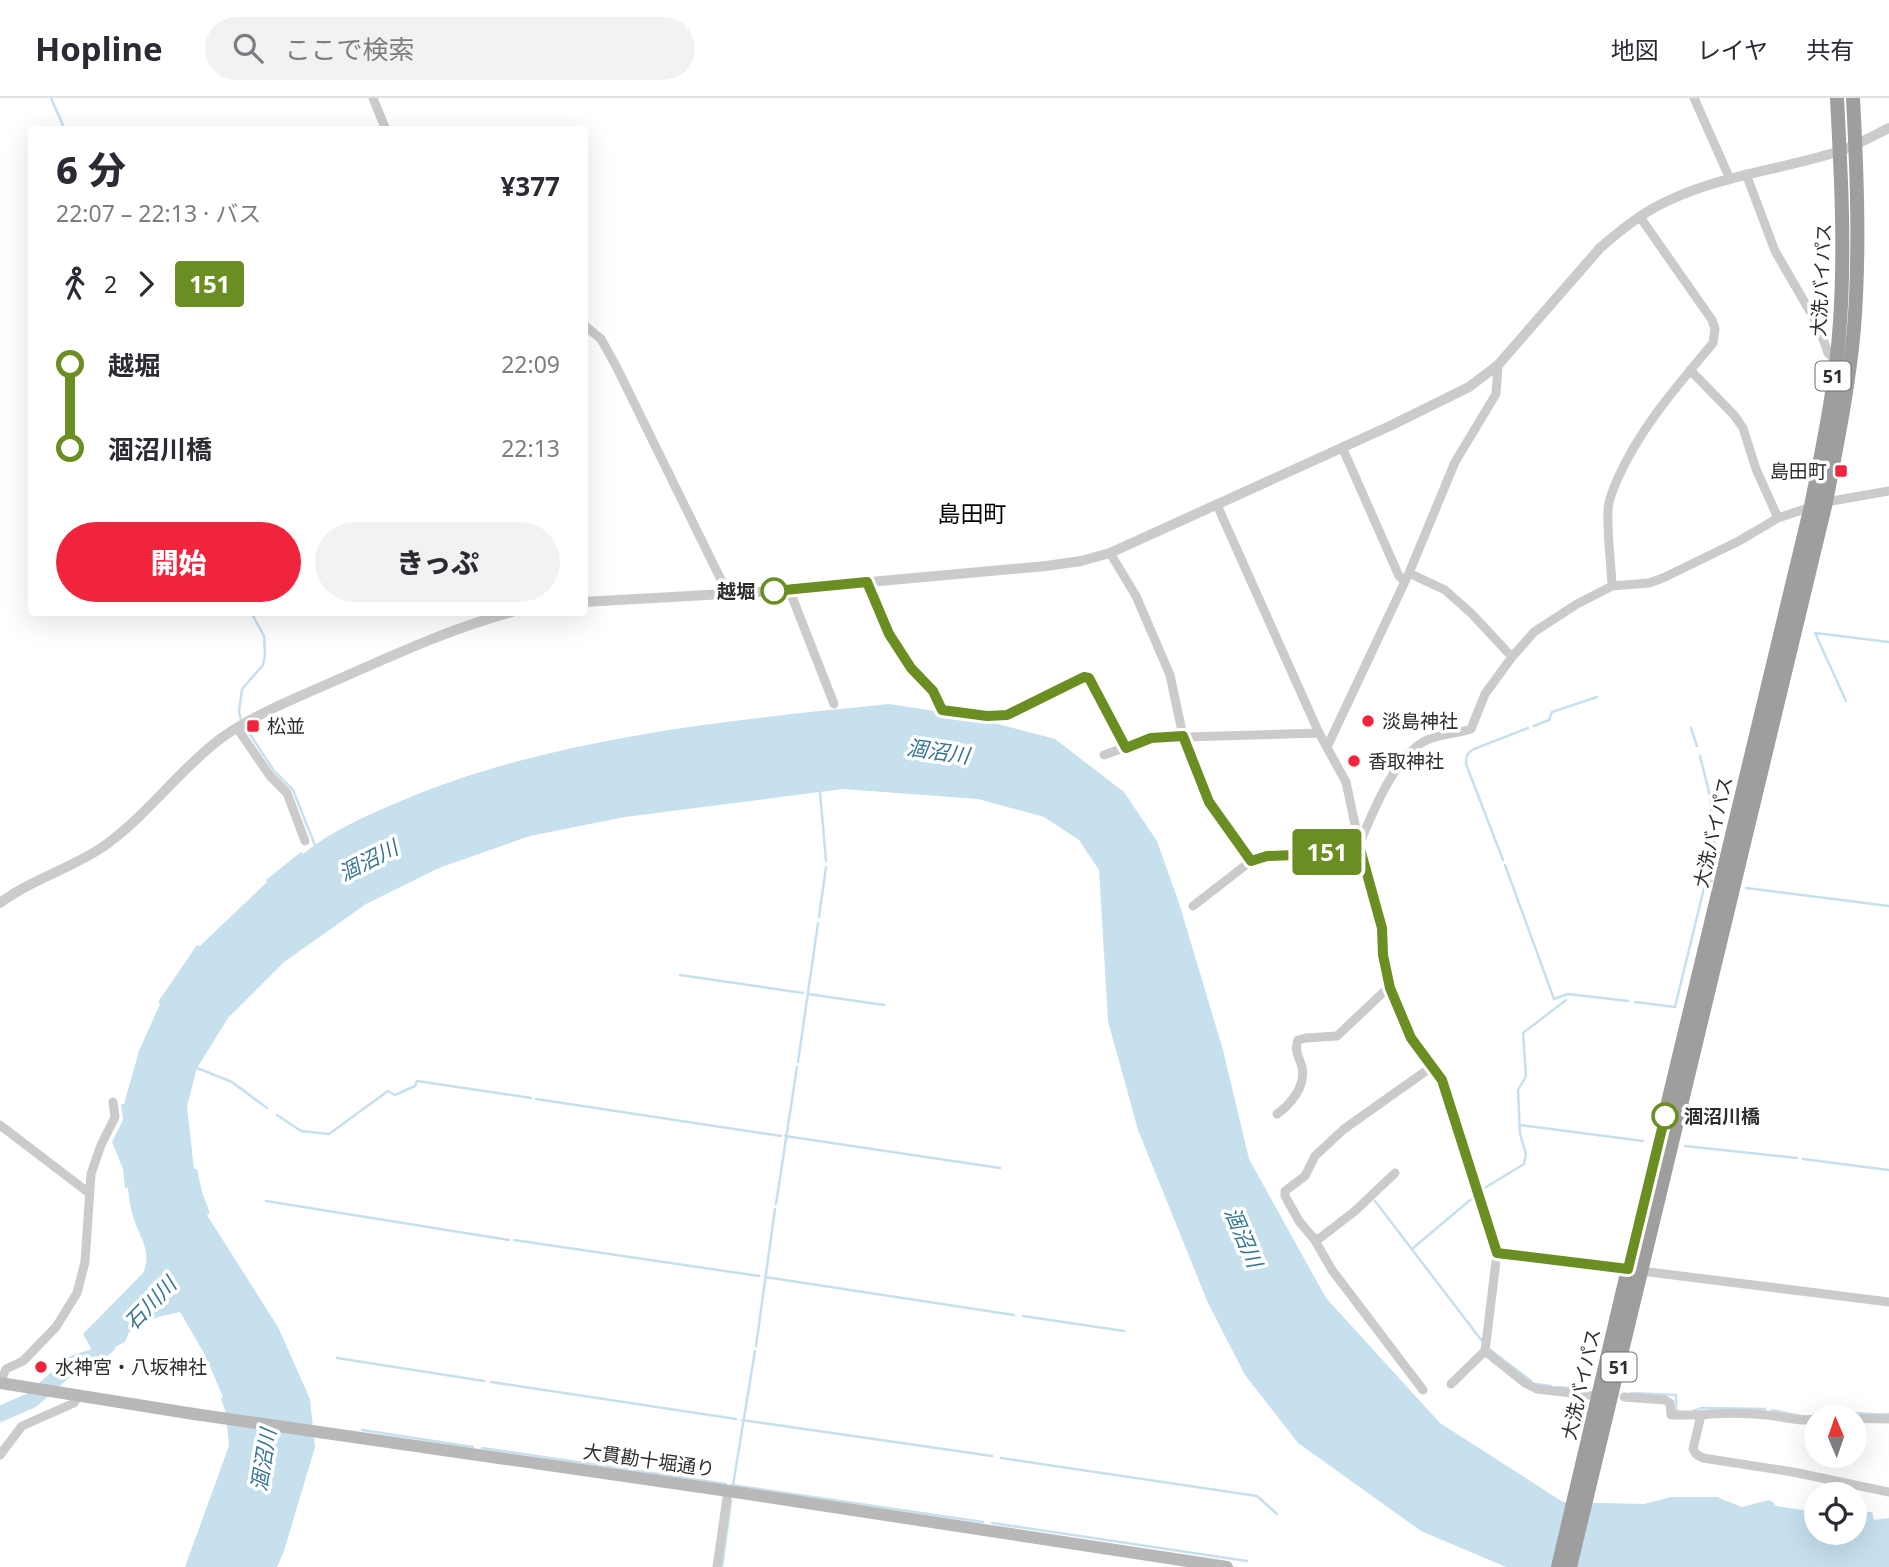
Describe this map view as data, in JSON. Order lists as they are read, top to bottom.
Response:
{
  "streets": {
    "highway": ["大洗バイパス", "51"],
    "main road": ["大貫勘十堀通り"]
  },
  "districts": ["島田町"],
  "water": ["涸沼川", "石川川"],
  "places": {
    "transit": ["島田町", "松並"],
    "other": [
      "越堀",
      "淡島神社",
      "香取神社",
      "涸沼川橋",
      "水神宮・八坂神社"
    ]
  },
  "lines": ["bus line 151"],
  "north": "top",
  "page": {
    "header": "Hopline",
    "search": "ここで検索",
    "nav": ["地図", "レイヤ", "共有"],
    "on_map": "151",
    "heading": ["6 分", "22:07 – 22:13 · バス", "¥377"],
    "legs": ["2", "151"],
    "list": [
      {
        "name": "越堀",
        "value": "22:09"
      },
      {
        "name": "涸沼川橋",
        "value": "22:13"
      }
    ],
    "buttons": ["開始", "きっぷ"]
  }
}
